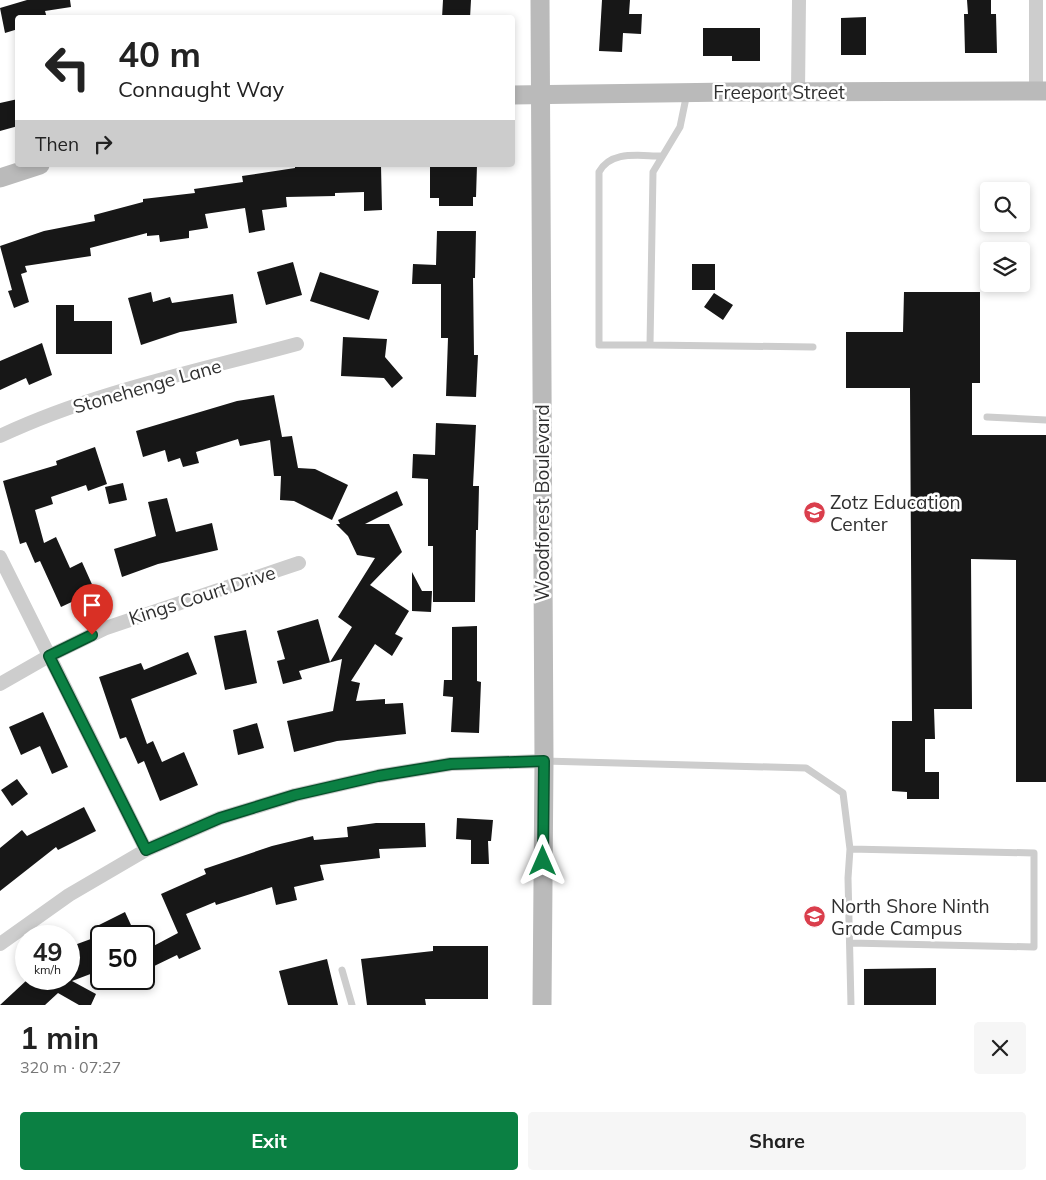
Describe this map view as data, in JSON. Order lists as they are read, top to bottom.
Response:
{
  "streets": {
    "main road": ["Freeport Street", "Woodforest Boulevard"],
    "street": ["Stonehenge Lane", "Kings Court Drive"]
  },
  "crossings": [
    ["Freeport Street", "Woodforest Boulevard"]
  ],
  "places": {
    "school or university": ["Zotz Education Center", "North Shore Ninth Grade Campus"]
  },
  "page": {
    "turn": ["40 m", "Connaught Way"],
    "then": "Then",
    "speed": "49 km/h",
    "limit": "50",
    "heading": ["1 min", "320 m · 07:27"],
    "buttons": ["Exit", "Share"]
  }
}
